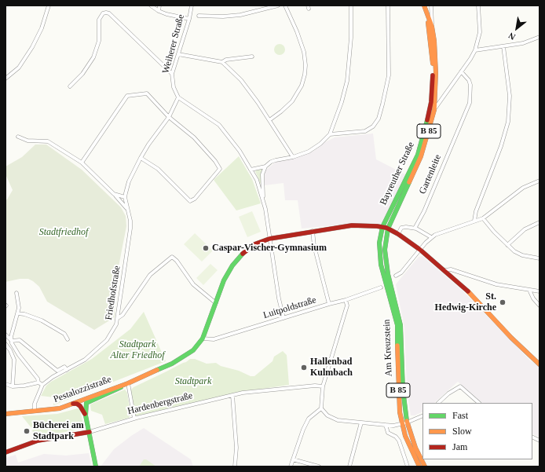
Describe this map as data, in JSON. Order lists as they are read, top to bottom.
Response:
{
  "streets": {
    "main road": [
      "B 85",
      "Bayreuther Straße",
      "Am Kreuzstein",
      "Pestalozzistraße",
      "Hardenbergstraße"
    ],
    "street": [
      "Weiherer Straße",
      "Gartenleite",
      "Friedhofstraße",
      "Luitpoldstraße"
    ]
  },
  "crossings": [
    ["Bayreuther Straße", "Am Kreuzstein"],
    ["Bayreuther Straße", "Pestalozzistraße"],
    ["Luitpoldstraße", "Pestalozzistraße"],
    ["Am Kreuzstein", "Pestalozzistraße"]
  ],
  "parks": ["Stadtfriedhof", "Stadtpark Alter Friedhof", "Stadtpark"],
  "places": [
    "Caspar-Vischer-Gymnasium",
    "St. Hedwig-Kirche",
    "Hallenbad Kulmbach",
    "Bücherei am Stadtpark"
  ],
  "legend": ["Fast", "Slow", "Jam"],
  "north": "bottom left"
}
